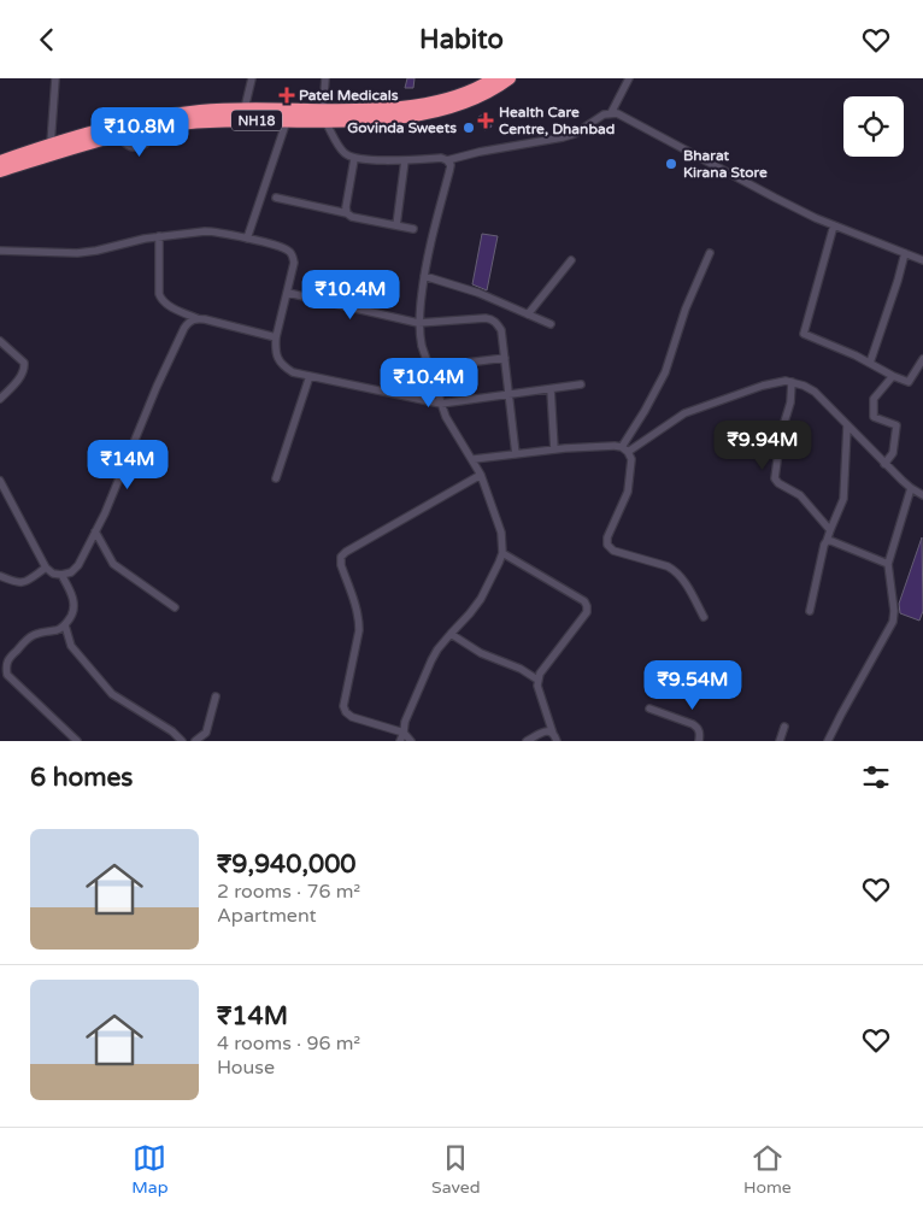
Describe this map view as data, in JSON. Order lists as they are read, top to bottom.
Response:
{
  "streets": {
    "highway": ["NH18"]
  },
  "places": {
    "health": ["Patel Medicals", "Health Care Centre, Dhanbad"],
    "other": ["Govinda Sweets", "Bharat Kirana Store"]
  },
  "page": {
    "header": "Habito",
    "price": [
      "₹10.8M",
      "₹10.4M",
      "₹10.4M",
      "₹9.94M",
      "₹14M",
      "₹9.54M"
    ],
    "heading": "6 homes",
    "list": [
      {
        "name": "₹9,940,000",
        "note": "2 rooms · 76 m² · Apartment"
      },
      {
        "name": "₹14M",
        "note": "4 rooms · 96 m² · House"
      }
    ],
    "tabs": ["Map", "Saved", "Home"]
  }
}
